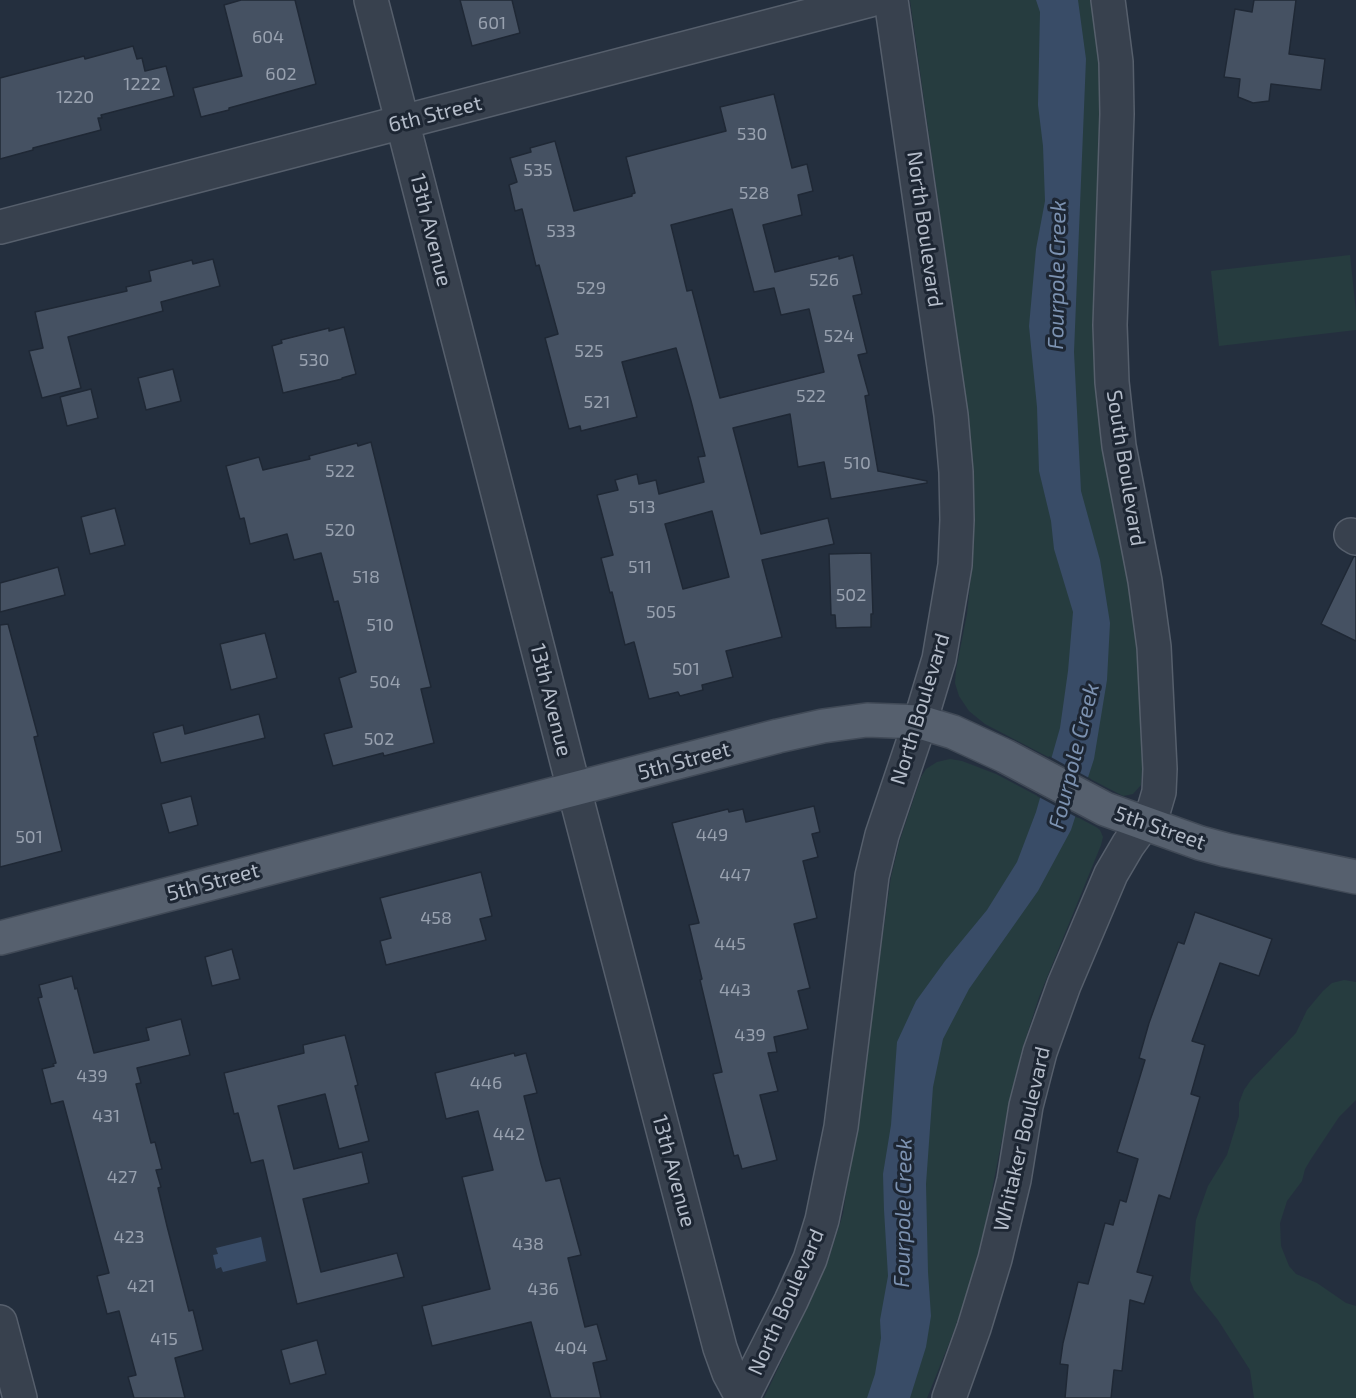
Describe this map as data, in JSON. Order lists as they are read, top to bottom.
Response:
{
  "streets": {
    "main road": ["5th Street"],
    "street": [
      "6th Street",
      "North Boulevard",
      "13th Avenue",
      "South Boulevard",
      "Whitaker Boulevard"
    ]
  },
  "crossings": [
    ["6th Street", "13th Avenue"],
    ["North Boulevard", "13th Avenue"],
    ["North Boulevard", "5th Street"],
    ["13th Avenue", "5th Street"],
    ["South Boulevard", "5th Street"],
    ["South Boulevard", "Whitaker Boulevard"],
    ["5th Street", "Whitaker Boulevard"]
  ],
  "water": ["Fourpole Creek"],
  "house_numbers": [
    "601",
    "604",
    "602",
    "1222",
    "1220",
    "530",
    "535",
    "528",
    "533",
    "526",
    "529",
    "524",
    "525",
    "530",
    "522",
    "521",
    "510",
    "522",
    "513",
    "520",
    "511",
    "518",
    "502",
    "505",
    "510",
    "501",
    "504",
    "502",
    "449",
    "501",
    "447",
    "458",
    "445",
    "443",
    "439",
    "439",
    "446",
    "431",
    "442",
    "427",
    "423",
    "438",
    "421",
    "436",
    "415",
    "404"
  ]
}
